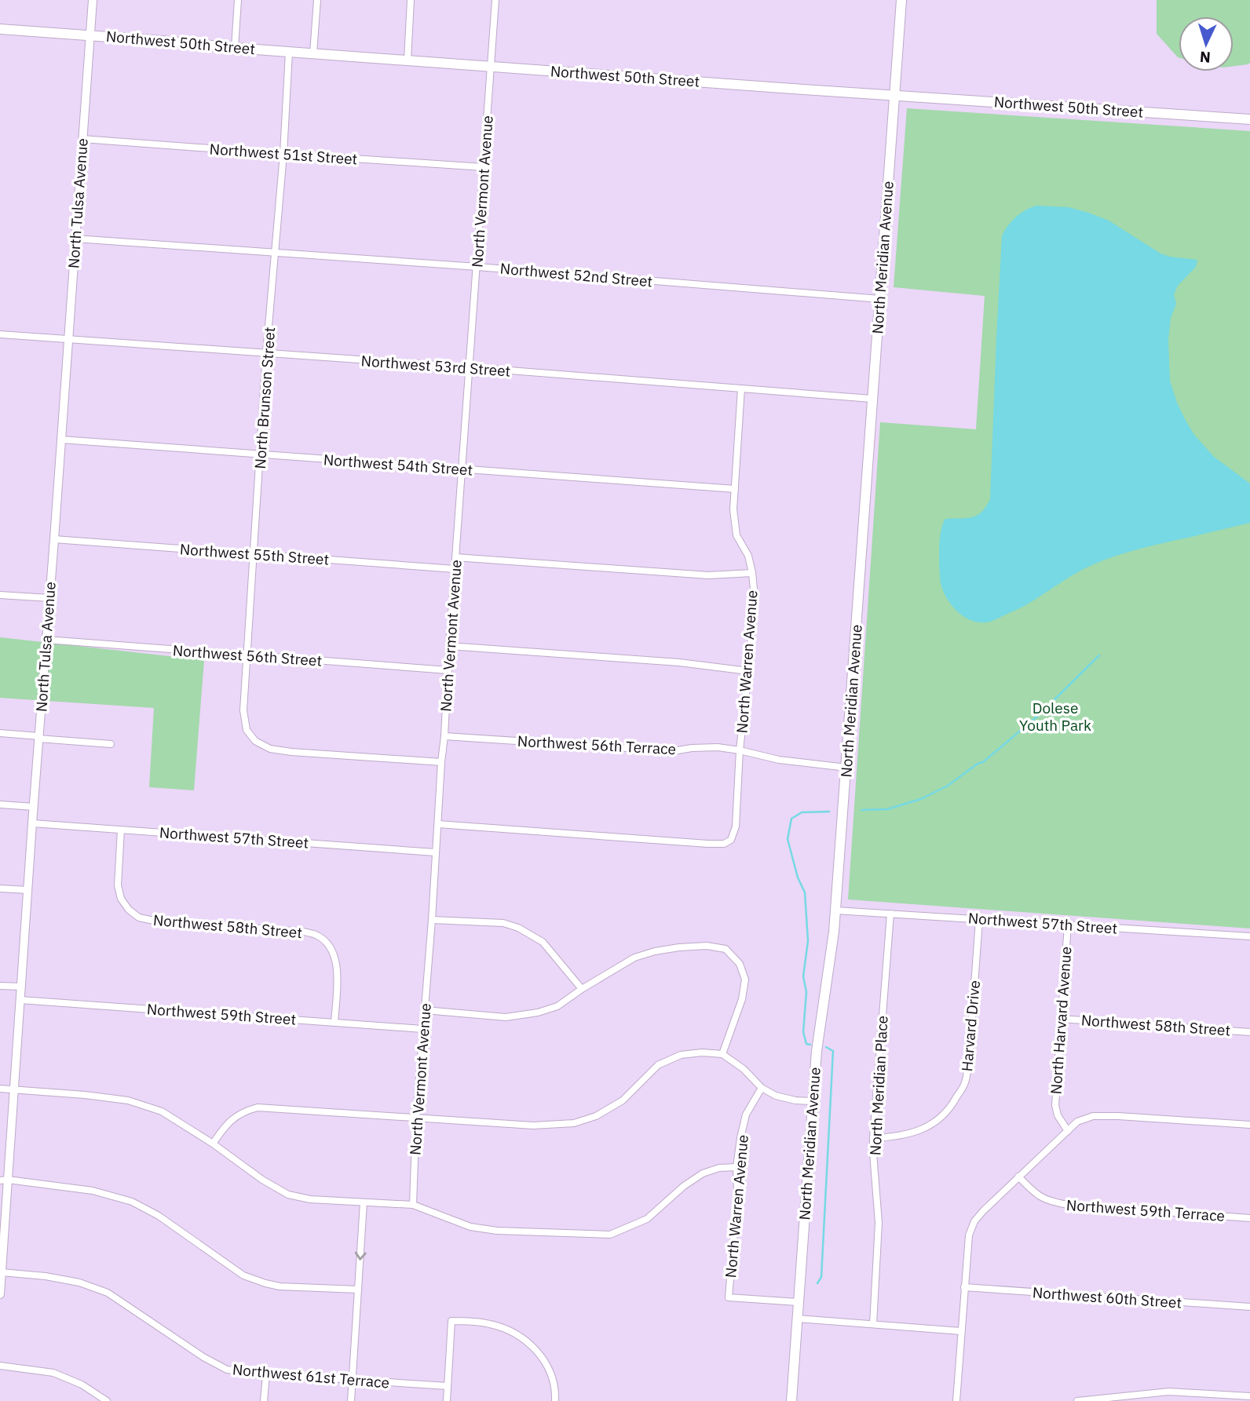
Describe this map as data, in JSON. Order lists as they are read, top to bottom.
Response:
{
  "streets": {
    "main road": ["Northwest 50th Street", "North Meridian Avenue"],
    "street": [
      "Northwest 51st Street",
      "North Vermont Avenue",
      "North Tulsa Avenue",
      "Northwest 52nd Street",
      "Northwest 53rd Street",
      "North Brunson Street",
      "Northwest 54th Street",
      "Northwest 55th Street",
      "Northwest 56th Street",
      "North Warren Avenue",
      "Northwest 56th Terrace",
      "Northwest 57th Street",
      "Northwest 58th Street",
      "Northwest 59th Street",
      "North Harvard Avenue",
      "Harvard Drive",
      "North Meridian Place",
      "Northwest 59th Terrace",
      "Northwest 60th Street",
      "Northwest 61st Terrace"
    ]
  },
  "crossings": [
    ["Northwest 50th Street", "North Vermont Avenue"],
    ["Northwest 50th Street", "North Tulsa Avenue"],
    ["Northwest 50th Street", "North Meridian Avenue"],
    ["Northwest 50th Street", "North Brunson Street"],
    ["Northwest 51st Street", "North Vermont Avenue"],
    ["Northwest 51st Street", "North Tulsa Avenue"],
    ["Northwest 51st Street", "North Brunson Street"],
    ["North Vermont Avenue", "Northwest 52nd Street"],
    ["North Vermont Avenue", "Northwest 53rd Street"],
    ["North Vermont Avenue", "North Brunson Street"],
    ["North Vermont Avenue", "Northwest 54th Street"],
    ["North Vermont Avenue", "Northwest 55th Street"],
    ["North Vermont Avenue", "Northwest 56th Street"],
    ["North Vermont Avenue", "North Warren Avenue"],
    ["North Vermont Avenue", "Northwest 56th Terrace"],
    ["North Vermont Avenue", "Northwest 57th Street"],
    ["North Vermont Avenue", "Northwest 59th Street"],
    ["North Tulsa Avenue", "Northwest 52nd Street"],
    ["North Tulsa Avenue", "Northwest 53rd Street"],
    ["North Tulsa Avenue", "Northwest 54th Street"],
    ["North Tulsa Avenue", "Northwest 55th Street"],
    ["North Tulsa Avenue", "Northwest 56th Street"],
    ["North Tulsa Avenue", "Northwest 57th Street"],
    ["North Tulsa Avenue", "Northwest 59th Street"],
    ["North Tulsa Avenue", "Northwest 61st Terrace"],
    ["North Meridian Avenue", "Northwest 52nd Street"],
    ["North Meridian Avenue", "Northwest 53rd Street"],
    ["North Meridian Avenue", "North Warren Avenue"],
    ["North Meridian Avenue", "Northwest 56th Terrace"],
    ["North Meridian Avenue", "Northwest 57th Street"],
    ["Northwest 52nd Street", "North Brunson Street"],
    ["Northwest 53rd Street", "North Brunson Street"],
    ["Northwest 53rd Street", "North Warren Avenue"],
    ["North Brunson Street", "Northwest 54th Street"],
    ["North Brunson Street", "Northwest 55th Street"],
    ["North Brunson Street", "Northwest 56th Street"],
    ["Northwest 54th Street", "North Warren Avenue"],
    ["North Warren Avenue", "Northwest 56th Terrace"],
    ["Northwest 57th Street", "Northwest 58th Street"],
    ["Northwest 57th Street", "North Harvard Avenue"],
    ["Northwest 57th Street", "Harvard Drive"],
    ["Northwest 57th Street", "North Meridian Place"],
    ["Northwest 58th Street", "Northwest 59th Street"],
    ["Northwest 58th Street", "North Harvard Avenue"],
    ["Harvard Drive", "North Meridian Place"]
  ],
  "parks": ["Dolese Youth Park"],
  "north": "bottom"
}
